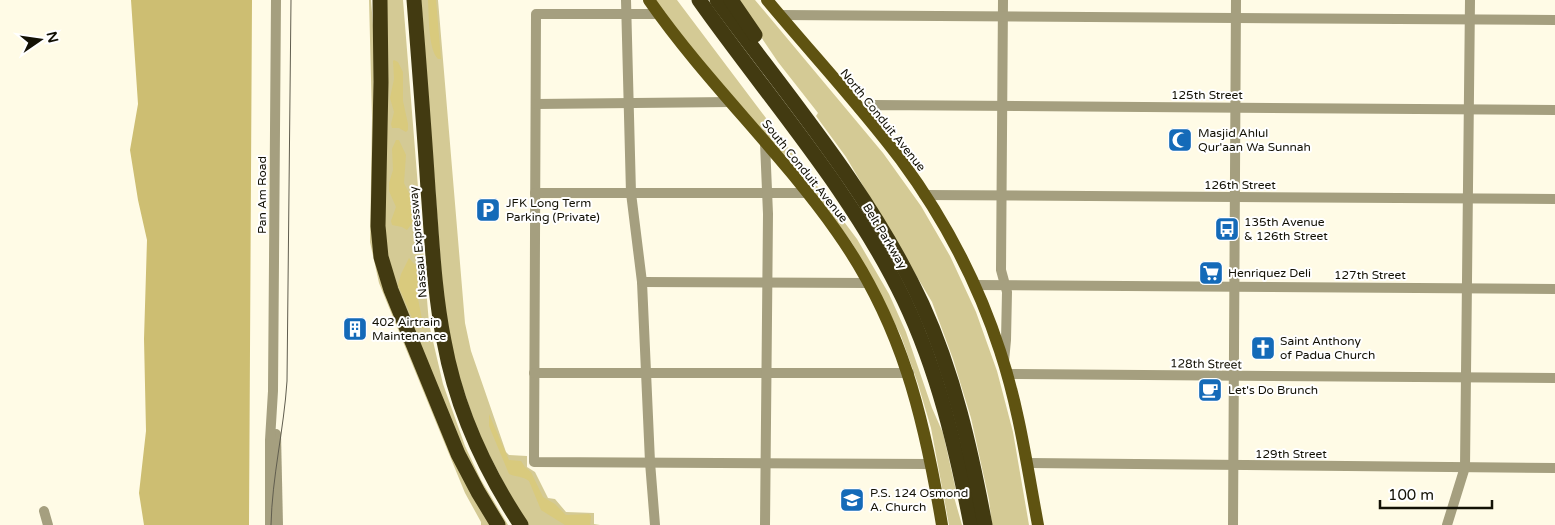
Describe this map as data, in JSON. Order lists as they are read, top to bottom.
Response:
{
  "streets": {
    "highway": ["Belt Parkway", "Nassau Expressway"],
    "main road": ["North Conduit Avenue", "South Conduit Avenue"],
    "street": [
      "125th Street",
      "126th Street",
      "Pan Am Road",
      "127th Street",
      "128th Street",
      "129th Street"
    ]
  },
  "crossings": [
    ["125th Street", "North Conduit Avenue"],
    ["North Conduit Avenue", "126th Street"],
    ["North Conduit Avenue", "127th Street"],
    ["North Conduit Avenue", "128th Street"],
    ["North Conduit Avenue", "129th Street"]
  ],
  "places": {
    "mosque": ["Masjid Ahlul Qur'aan Wa Sunnah"],
    "parking": ["JFK Long Term Parking (Private)"],
    "bus stop": ["135th Avenue & 126th Street"],
    "supermarket": ["Henriquez Deli"],
    "building": ["402 Airtrain Maintenance"],
    "church": ["Saint Anthony of Padua Church"],
    "cafe": ["Let's Do Brunch"],
    "school or university": ["P.S. 124 Osmond A. Church"]
  },
  "scale_bar": "100 m",
  "north": "right"
}
